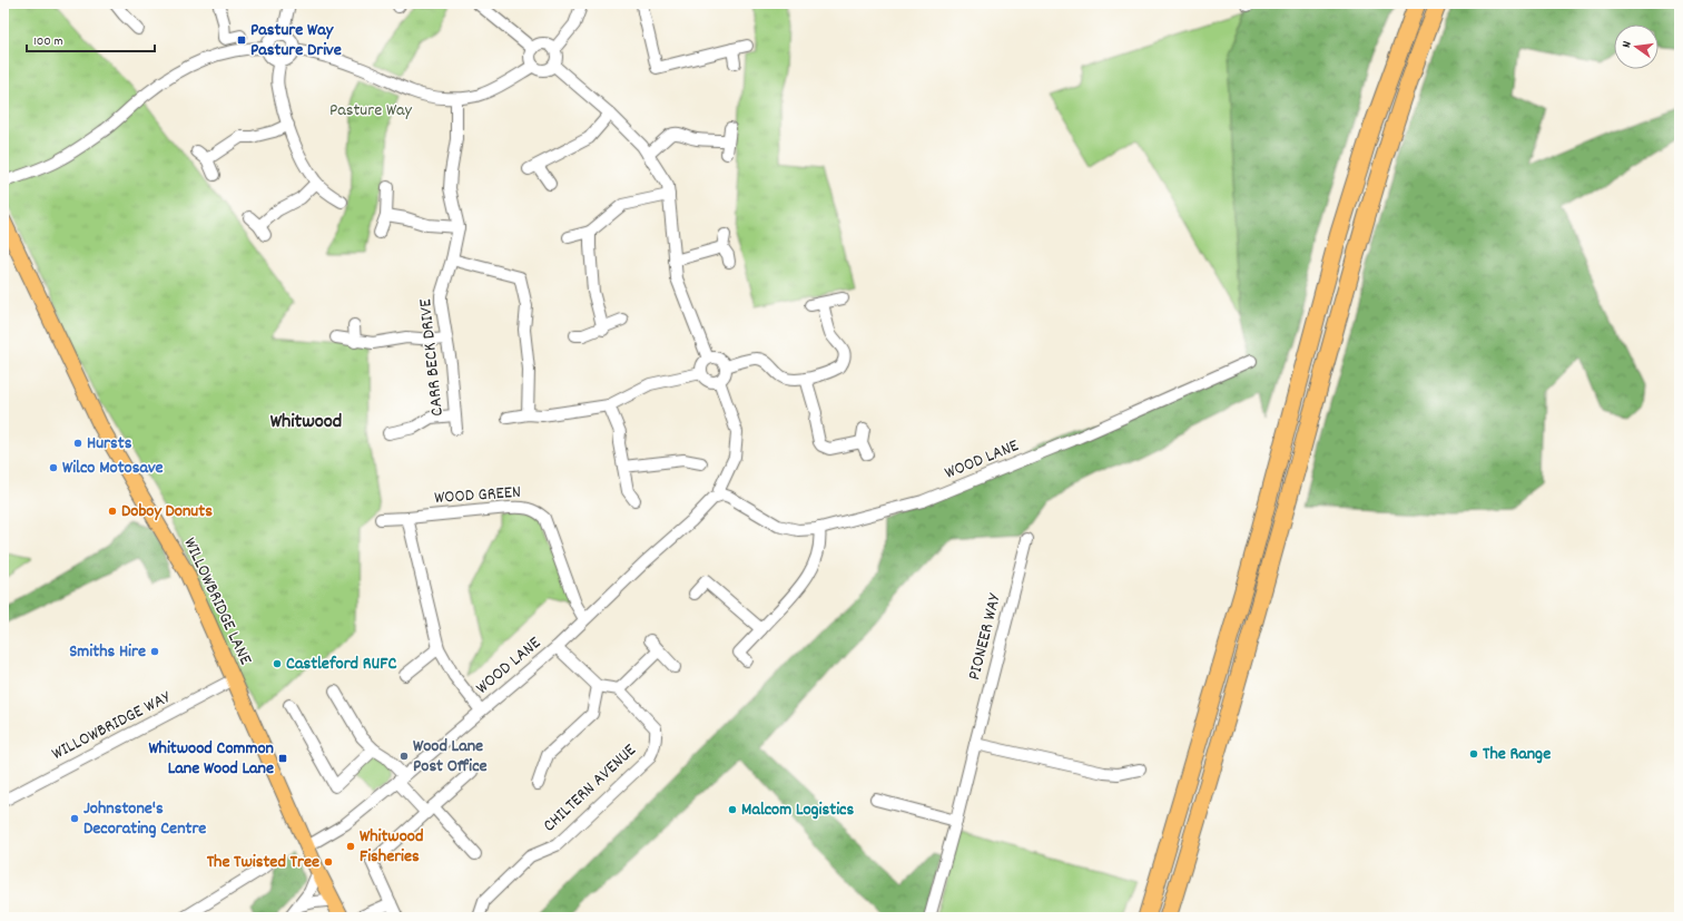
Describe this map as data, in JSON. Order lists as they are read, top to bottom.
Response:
{
  "streets": {
    "main road": ["WILLOWBRIDGE LANE"],
    "street": [
      "CARR BECK DRIVE",
      "WOOD LANE",
      "WOOD GREEN",
      "PIONEER WAY",
      "WILLOWBRIDGE WAY",
      "CHILTERN AVENUE"
    ]
  },
  "crossings": [
    ["WOOD LANE", "WOOD GREEN"],
    ["WOOD LANE", "WILLOWBRIDGE LANE"],
    ["WILLOWBRIDGE LANE", "WILLOWBRIDGE WAY"]
  ],
  "districts": ["Whitwood"],
  "parks": ["Pasture Way"],
  "places": {
    "transit": ["Pasture Way Pasture Drive", "Whitwood Common Lane Wood Lane"],
    "other": [
      "Hursts",
      "Wilco Motosave",
      "Doboy Donuts",
      "Smiths Hire",
      "Castleford RUFC",
      "The Range",
      "Wood Lane Post Office",
      "Malcom Logistics",
      "Johnstone's Decorating Centre",
      "Whitwood Fisheries",
      "The Twisted Tree"
    ]
  },
  "scale_bar": "100 m",
  "north": "left"
}
